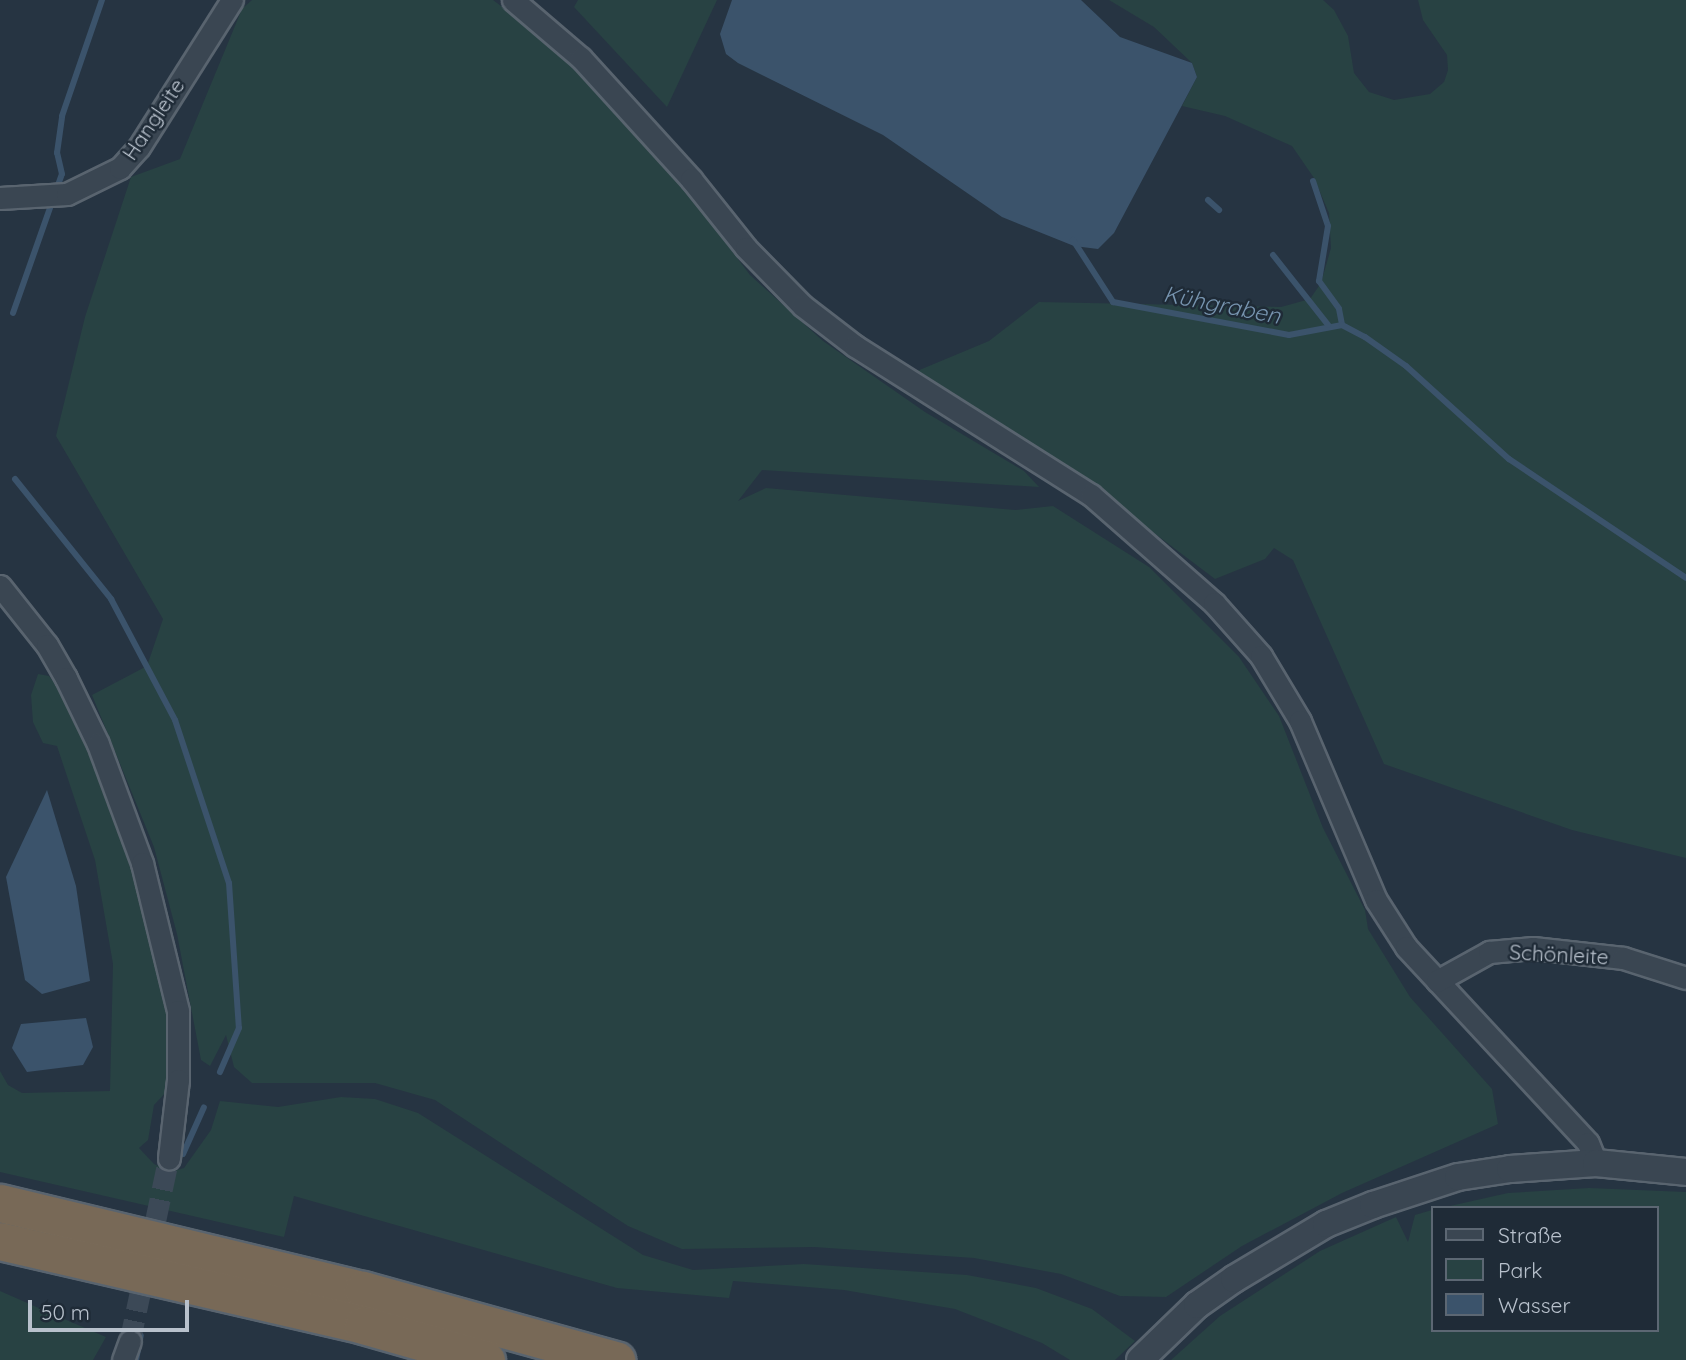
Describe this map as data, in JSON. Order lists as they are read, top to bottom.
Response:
{
  "streets": {
    "street": ["Hangleite", "Schönleite"]
  },
  "water": ["Kühgraben"],
  "legend": ["Straße", "Park", "Wasser"],
  "scale_bar": "50 m"
}
